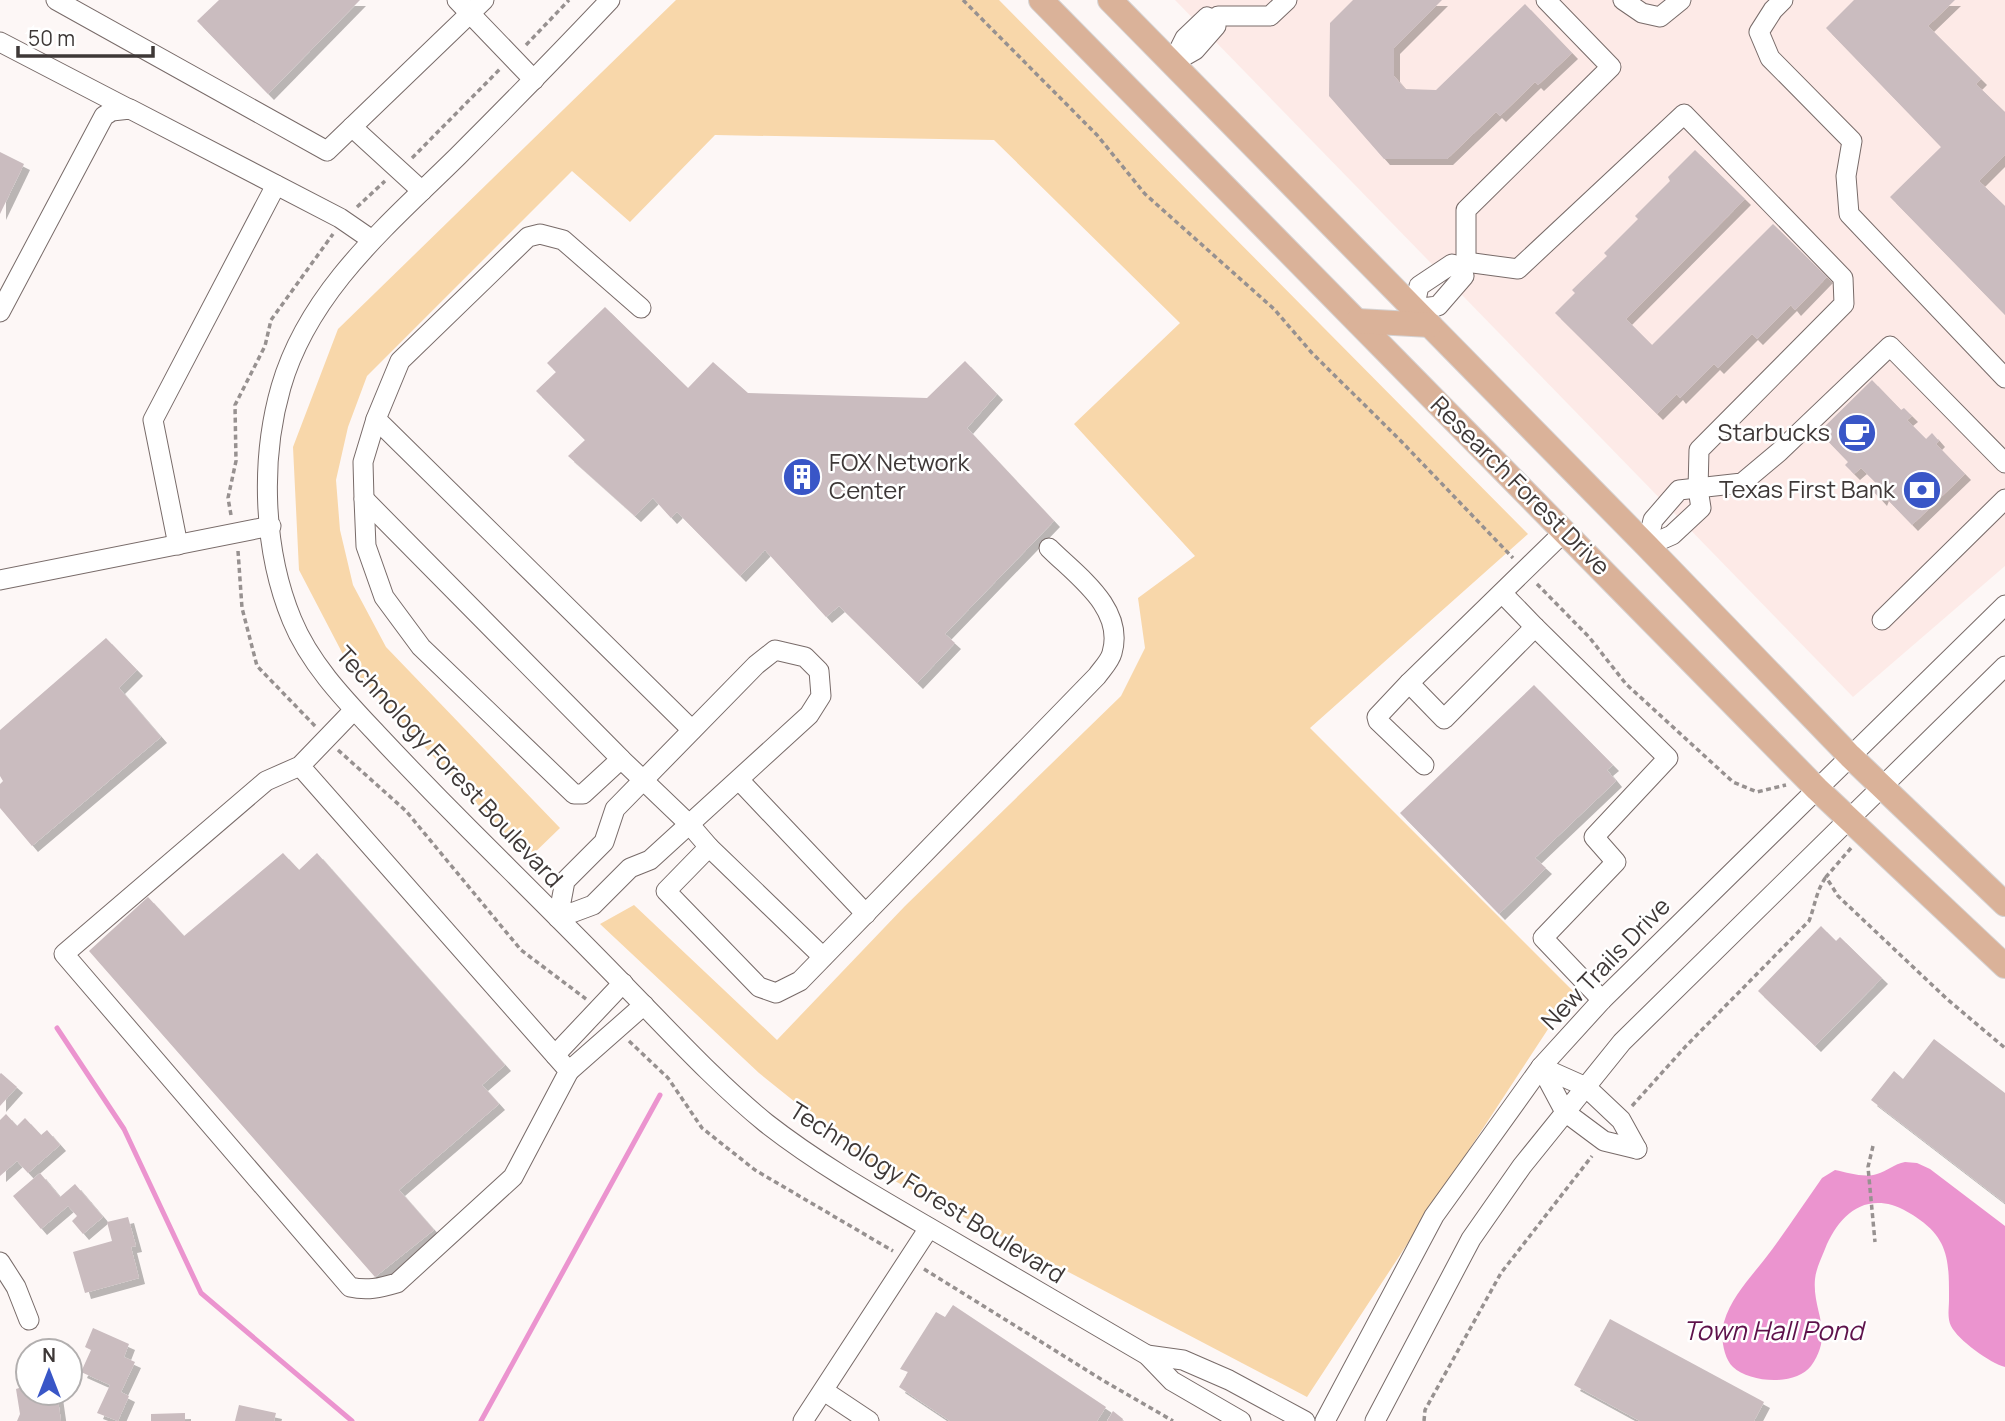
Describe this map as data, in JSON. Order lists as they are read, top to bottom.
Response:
{
  "streets": {
    "main road": ["Research Forest Drive"],
    "street": ["Technology Forest Boulevard", "New Trails Drive"]
  },
  "crossings": [
    ["Research Forest Drive", "New Trails Drive"]
  ],
  "water": ["Town Hall Pond"],
  "places": {
    "cafe": ["Starbucks"],
    "building": ["FOX Network Center"],
    "bank": ["Texas First Bank"]
  },
  "scale_bar": "50 m",
  "north": "top"
}
